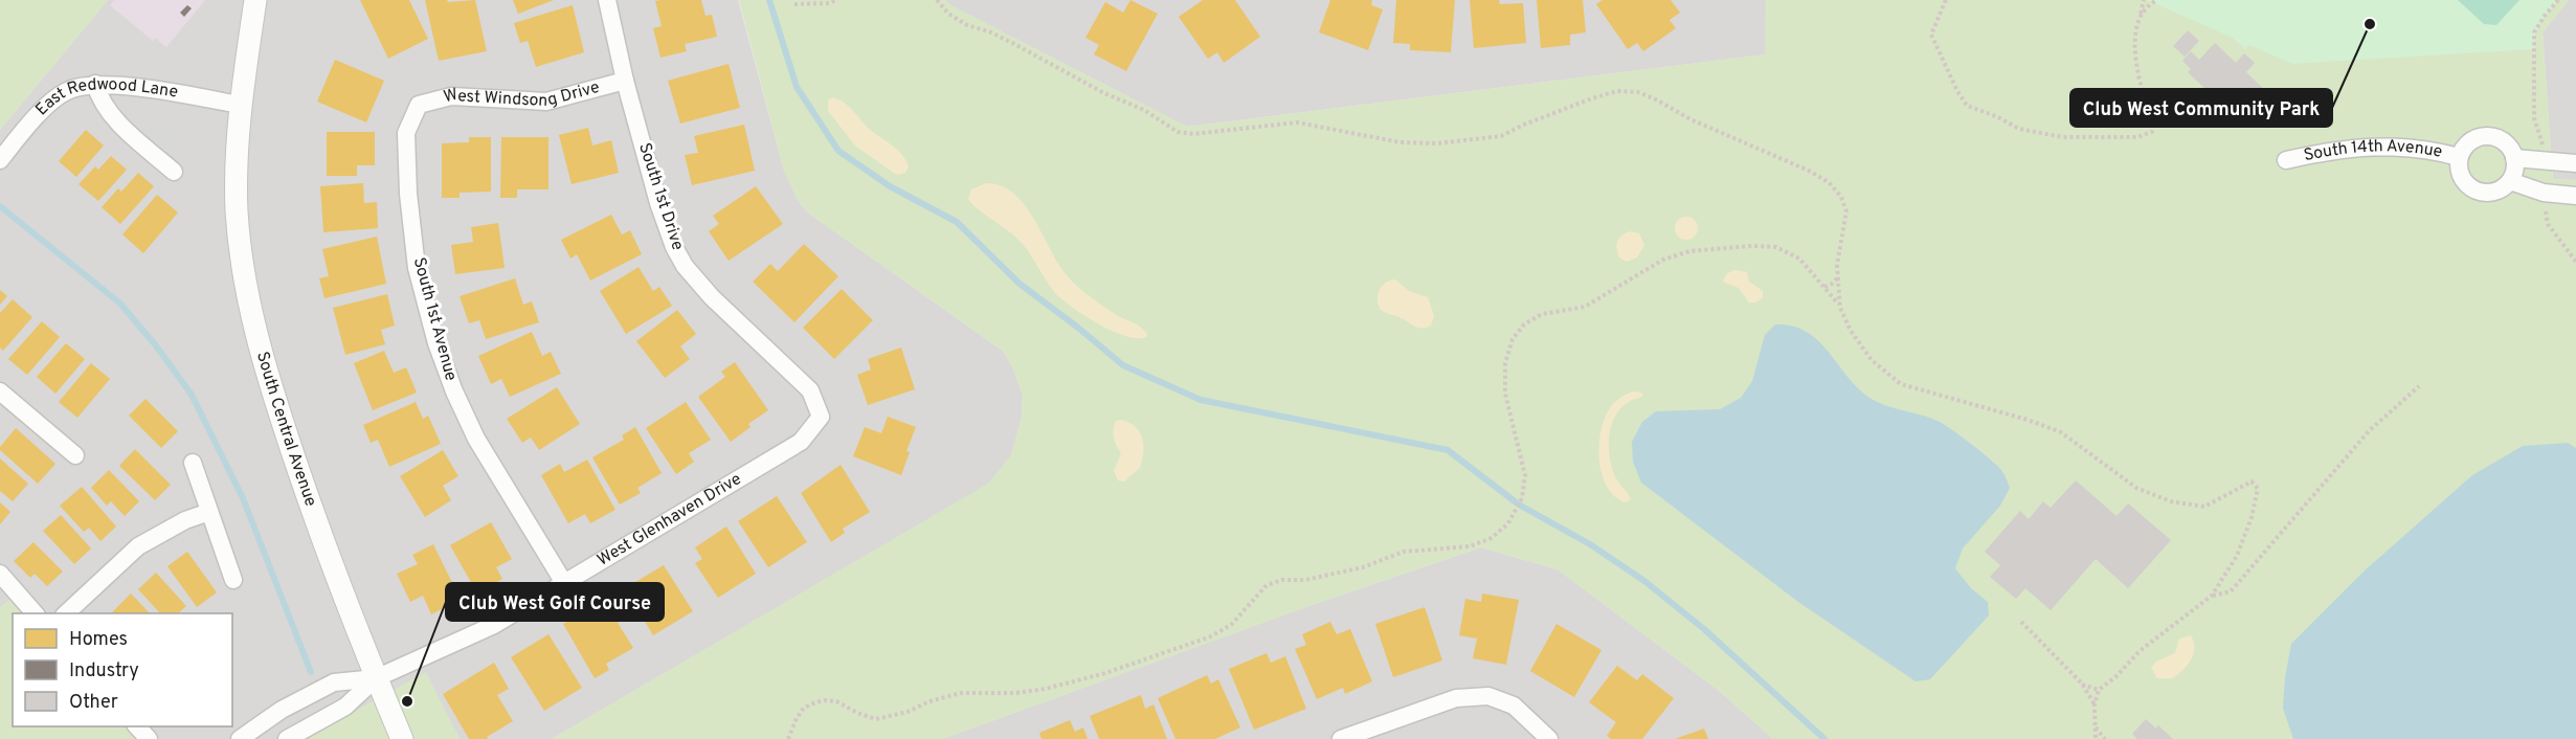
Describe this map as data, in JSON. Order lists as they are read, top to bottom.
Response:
{
  "streets": {
    "street": [
      "West Windsong Drive",
      "East Redwood Lane",
      "South 14th Avenue",
      "South 1st Drive",
      "South 1st Avenue",
      "South Central Avenue",
      "West Glenhaven Drive"
    ]
  },
  "crossings": [
    ["West Windsong Drive", "South 1st Drive"],
    ["West Windsong Drive", "South 1st Avenue"],
    ["East Redwood Lane", "South Central Avenue"],
    ["South 1st Drive", "West Glenhaven Drive"],
    ["South 1st Avenue", "West Glenhaven Drive"],
    ["South Central Avenue", "West Glenhaven Drive"]
  ],
  "places": ["Club West Community Park", "Club West Golf Course"],
  "legend": ["Homes", "Industry", "Other"]
}
